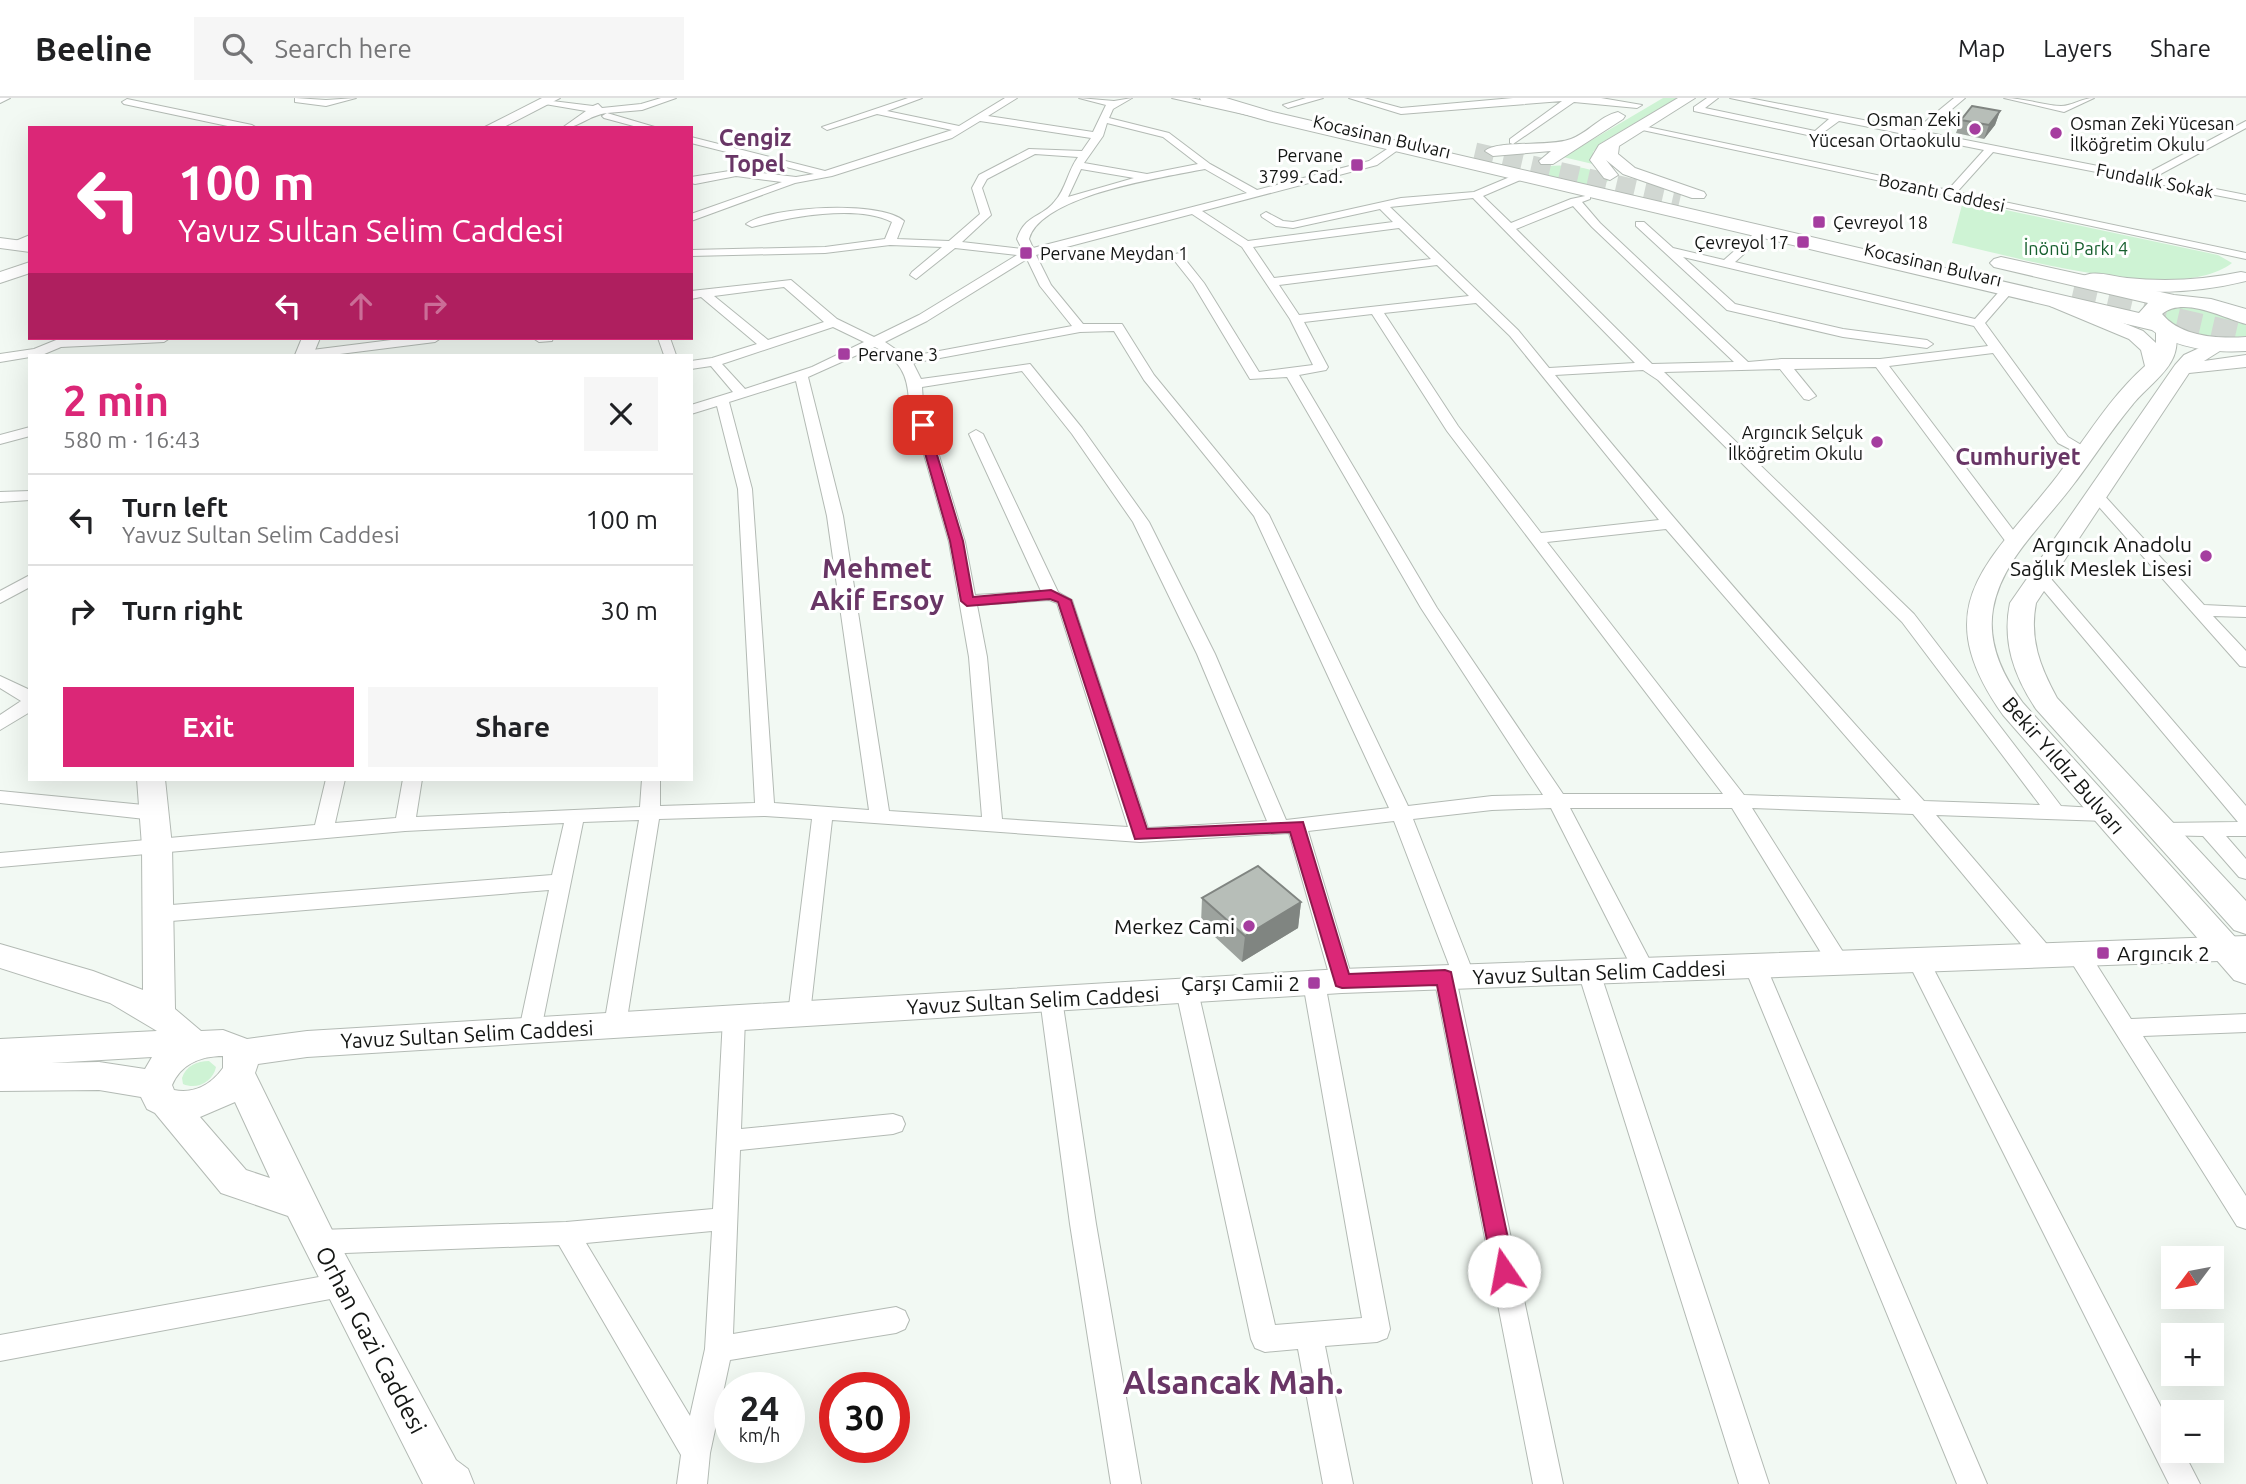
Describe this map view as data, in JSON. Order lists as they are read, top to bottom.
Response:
{
  "streets": {
    "highway": ["Kocasinan Bulvarı"],
    "main road": ["Bekir Yıldız Bulvarı"],
    "street": [
      "Fundalık Sokak",
      "Bozantı Caddesi",
      "Yavuz Sultan Selim Caddesi",
      "Orhan Gazi Caddesi"
    ]
  },
  "crossings": [
    ["Bekir Yıldız Bulvarı", "Yavuz Sultan Selim Caddesi"],
    ["Yavuz Sultan Selim Caddesi", "Orhan Gazi Caddesi"]
  ],
  "districts": [
    "Cengiz Topel",
    "Cumhuriyet",
    "Mehmet Akif Ersoy",
    "Alsancak Mah."
  ],
  "parks": ["İnönü Parkı 4"],
  "places": {
    "other": [
      "Osman Zeki Yücesan Ortaokulu",
      "Osman Zeki Yücesan İlköğretim Okulu",
      "Argıncık Selçuk İlköğretim Okulu",
      "Argıncık Anadolu Sağlık Meslek Lisesi",
      "Merkez Cami"
    ],
    "transit": [
      "Pervane 3799. Cad.",
      "Çevreyol 18",
      "Çevreyol 17",
      "Pervane Meydan 1",
      "Pervane 3",
      "Argıncık 2",
      "Çarşı Camii 2"
    ]
  },
  "north": "bottom left",
  "page": {
    "header": "Beeline",
    "search": "Search here",
    "nav": ["Map", "Layers", "Share"],
    "turn": ["100 m", "Yavuz Sultan Selim Caddesi"],
    "heading": ["2 min", "580 m · 16:43"],
    "list": [
      {
        "name": "Turn left",
        "note": "Yavuz Sultan Selim Caddesi",
        "value": "100 m"
      },
      {
        "name": "Turn right",
        "value": "30 m"
      }
    ],
    "buttons": ["Exit", "Share"],
    "map_buttons": ["+", "−"],
    "speed": "24 km/h",
    "limit": "30"
  }
}
